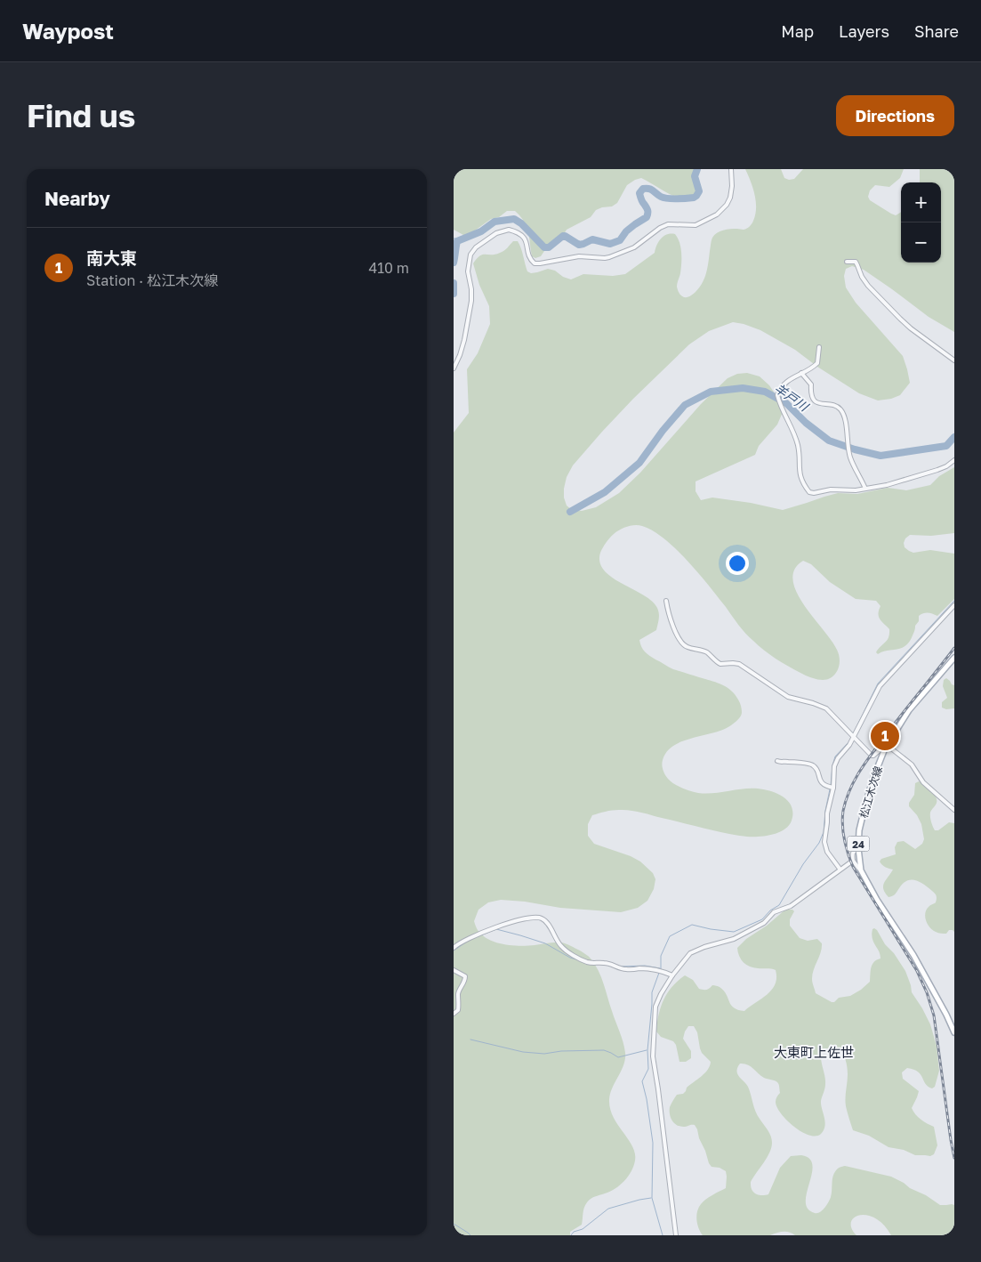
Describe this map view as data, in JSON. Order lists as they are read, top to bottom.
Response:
{
  "streets": {
    "main road": ["松江木次線", "24"]
  },
  "districts": ["大東町上佐世"],
  "water": ["羊戸川"],
  "page": {
    "header": "Waypost",
    "nav": ["Map", "Layers", "Share"],
    "buttons": "Directions",
    "title": "Find us",
    "heading": "Nearby",
    "map_buttons": ["+", "−"],
    "list": [
      {
        "mark": "1",
        "name": "南大東",
        "note": "Station · 松江木次線",
        "value": "410 m"
      }
    ],
    "pins": "1"
  }
}
